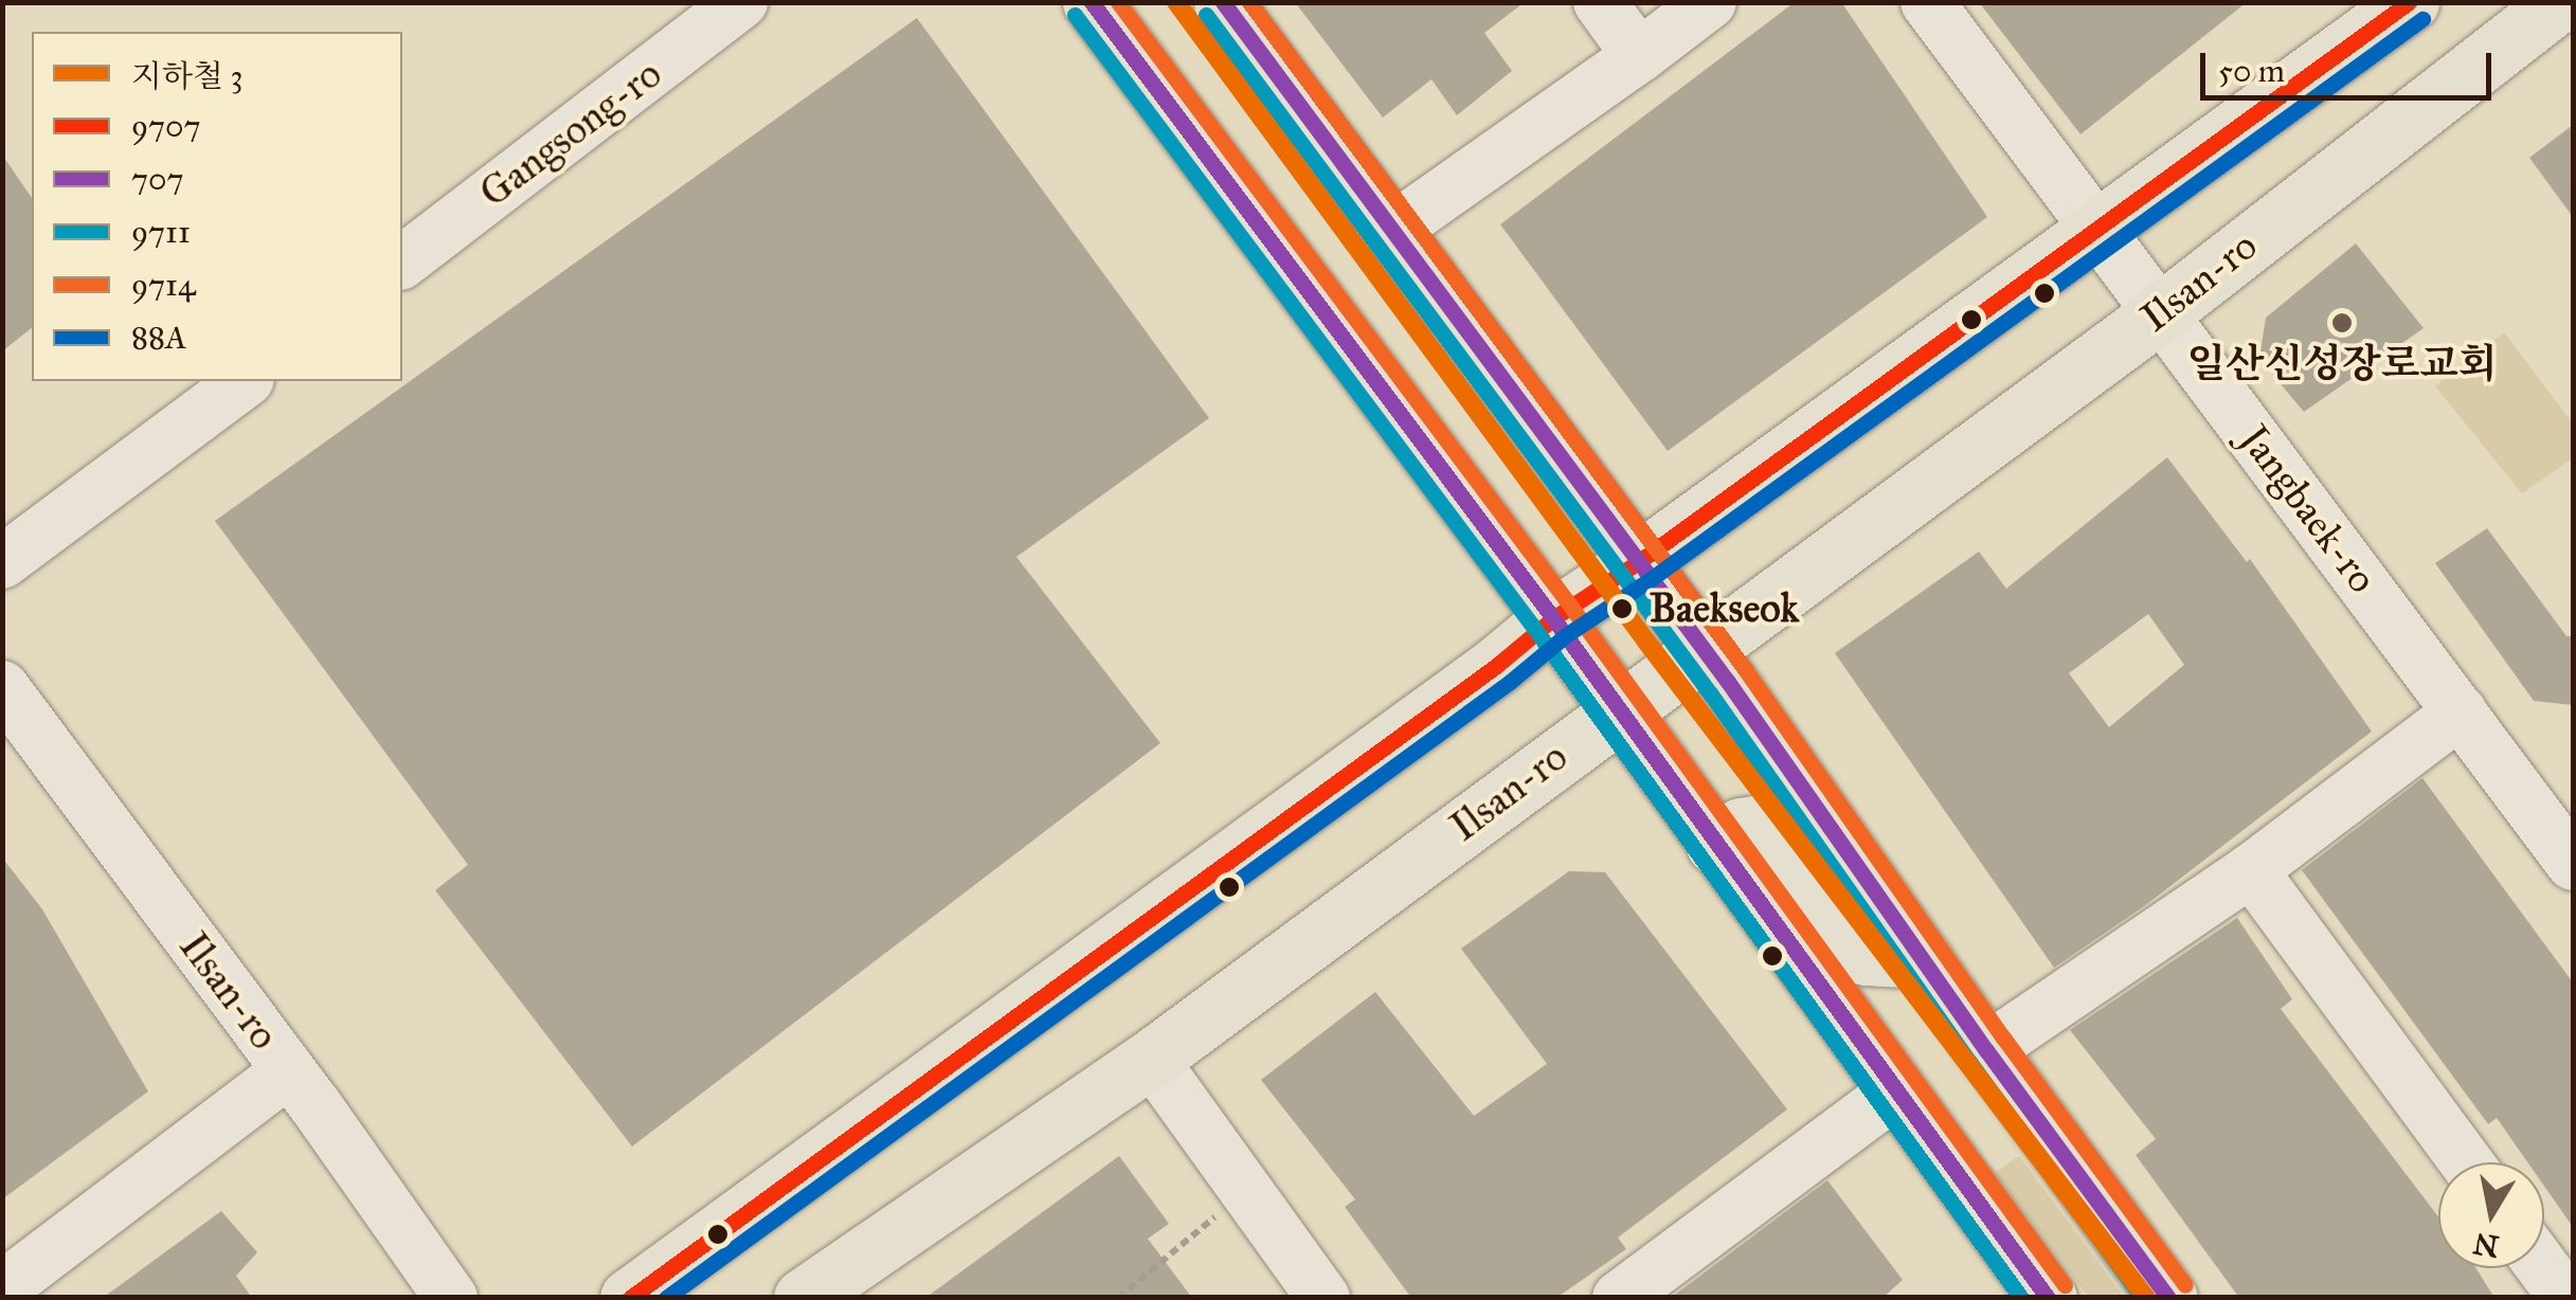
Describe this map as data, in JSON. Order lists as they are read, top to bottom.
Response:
{
  "streets": {
    "main road": ["Ilsan-ro"],
    "street": ["Gangsong-ro", "Jangbaek-ro"]
  },
  "crossings": [
    ["Ilsan-ro", "Jangbaek-ro"]
  ],
  "places": ["일산신성장로교회", "Baekseok"],
  "lines": [
    "metro line 3",
    "transit line 9707",
    "transit line 707",
    "transit line 9714",
    "transit line 9711",
    "transit line 88A"
  ],
  "legend": [
    "지하철 3",
    "9707",
    "707",
    "9711",
    "9714",
    "88A"
  ],
  "scale_bar": "50 m",
  "north": "bottom"
}
